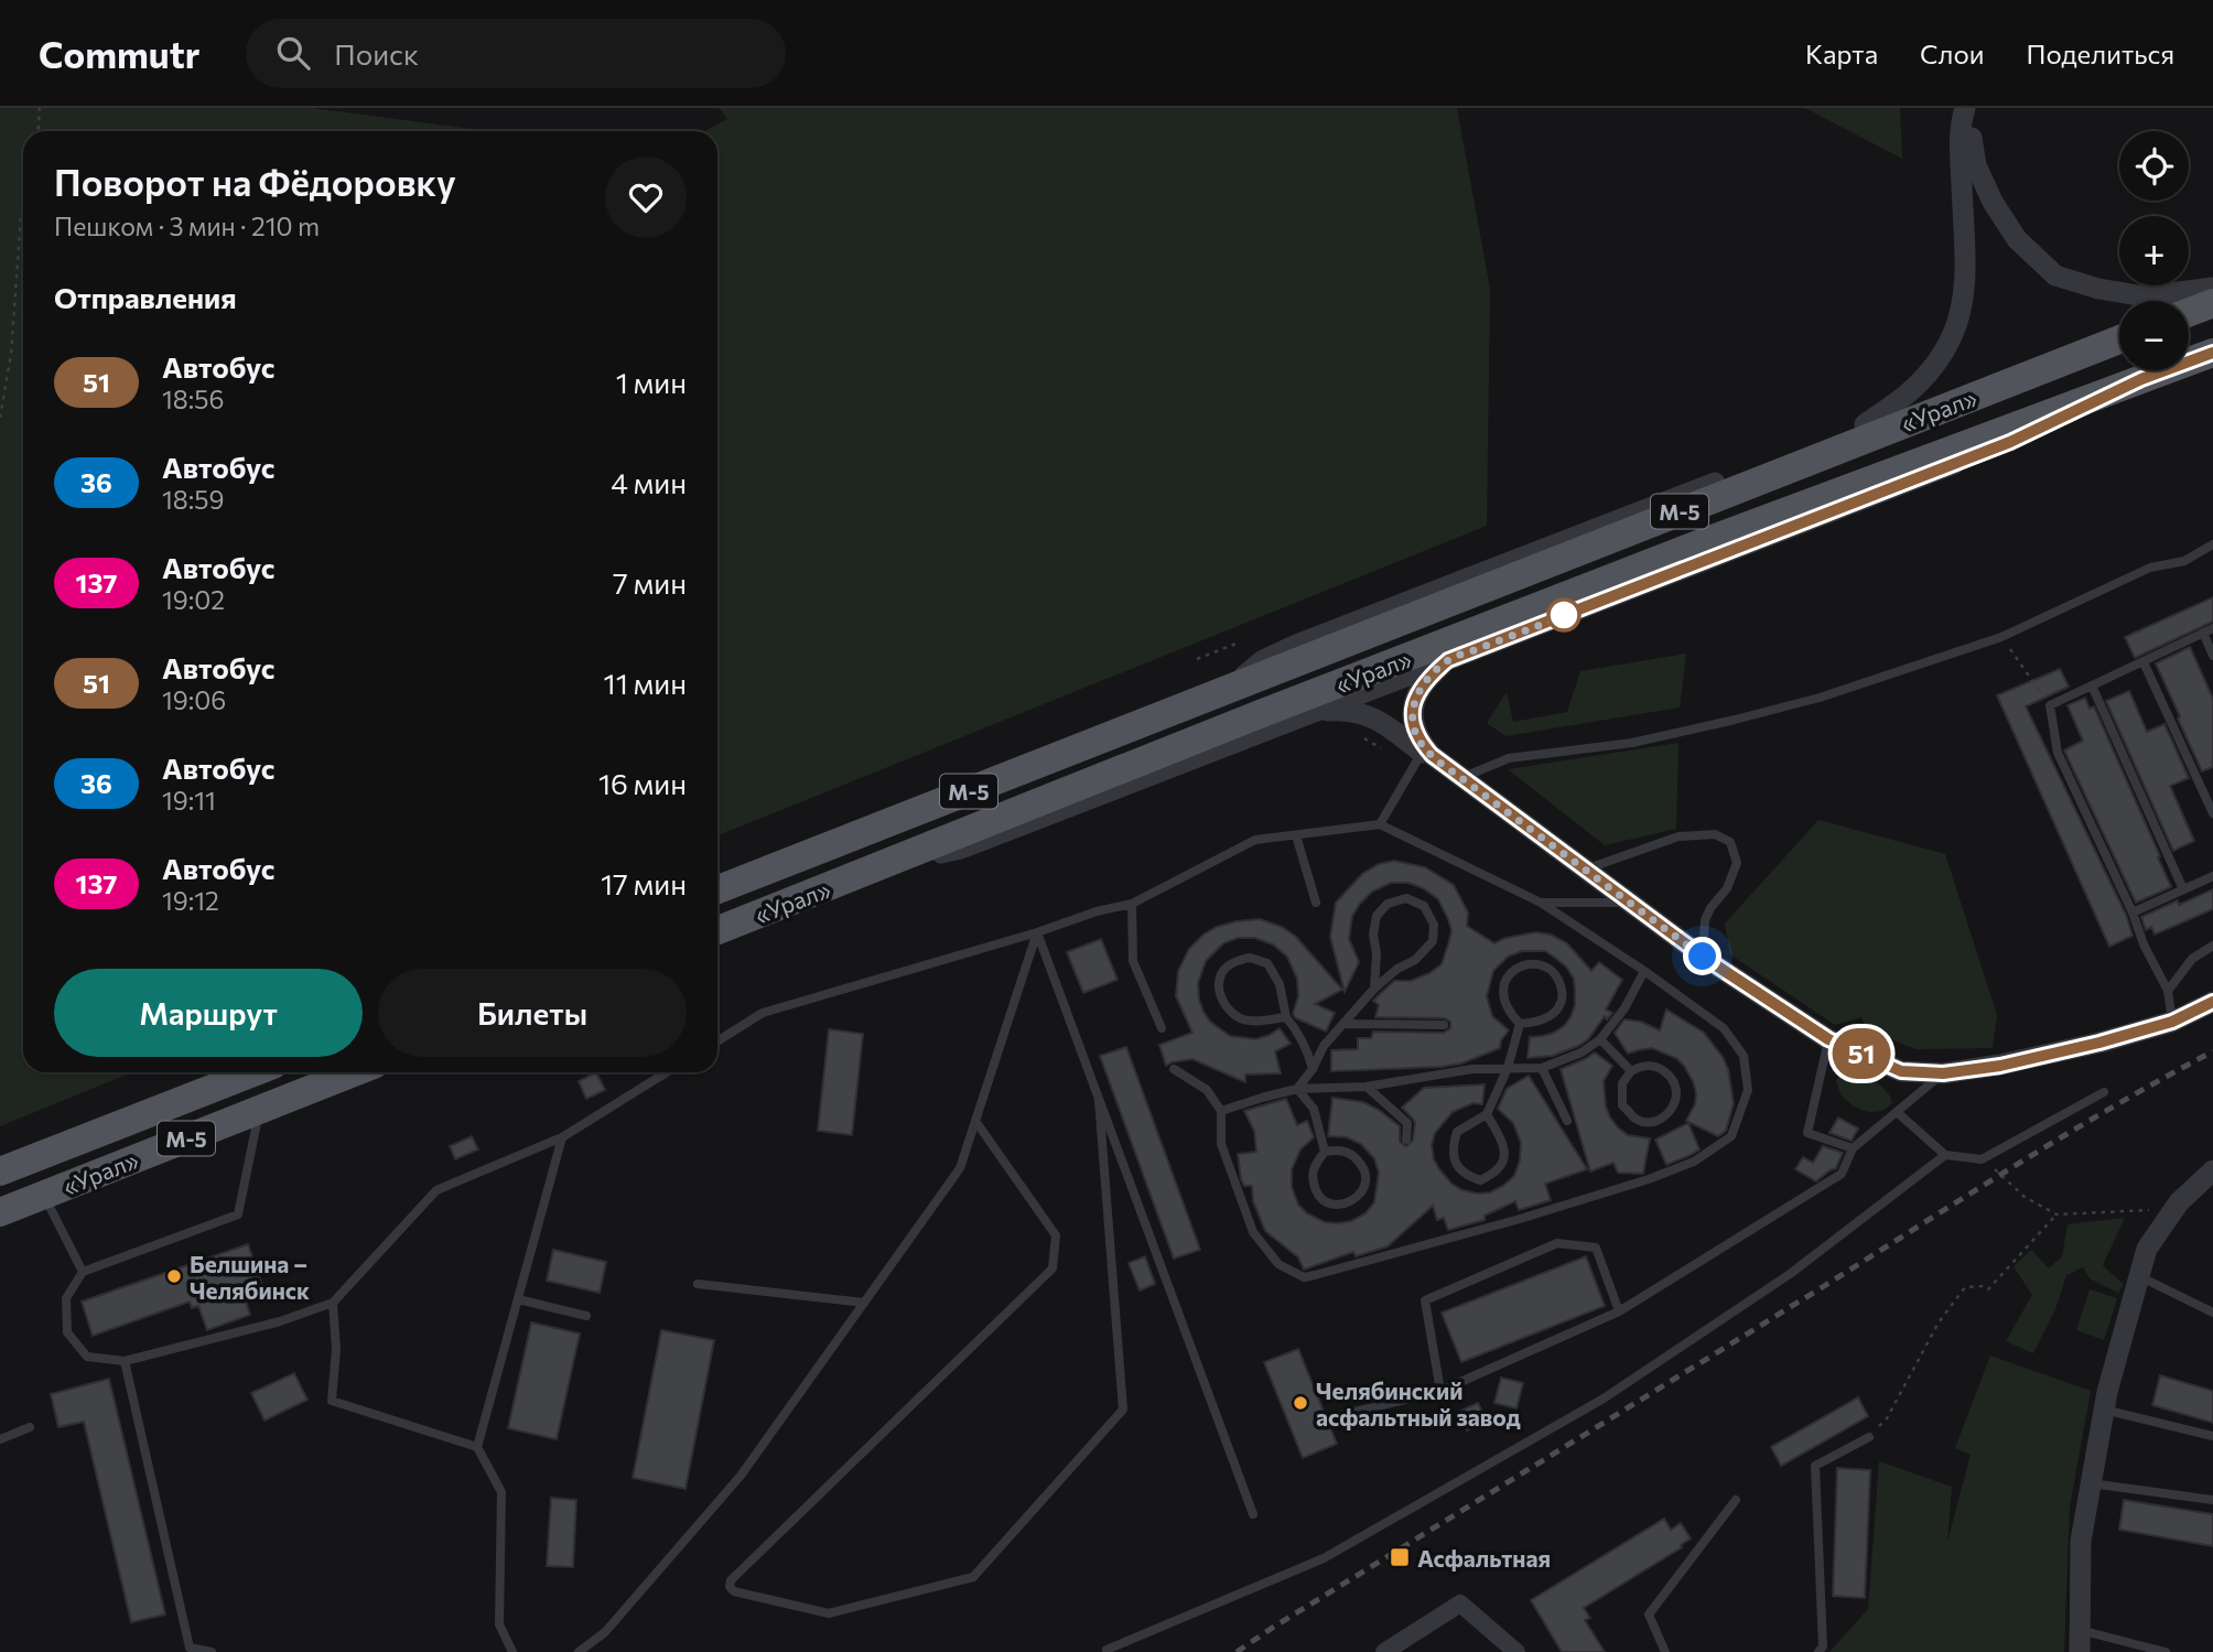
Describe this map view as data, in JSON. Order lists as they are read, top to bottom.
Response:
{
  "streets": {
    "main road": ["«Урал»", "М-5"]
  },
  "places": {
    "other": ["Белшина – Челябинск", "Челябинский асфальтный завод"],
    "transit": ["Асфальтная"]
  },
  "lines": ["bus line 51"],
  "page": {
    "header": "Commutr",
    "search": "Поиск",
    "nav": ["Карта", "Слои", "Поделиться"],
    "on_map": "51",
    "map_buttons": ["+", "−"],
    "heading": [
      ["Поворот на Фёдоровку", "Пешком · 3 мин · 210 m"],
      "Отправления"
    ],
    "list": [
      {
        "mark": "51",
        "name": "Автобус",
        "note": "18:56",
        "value": "1 мин"
      },
      {
        "mark": "36",
        "name": "Автобус",
        "note": "18:59",
        "value": "4 мин"
      },
      {
        "mark": "137",
        "name": "Автобус",
        "note": "19:02",
        "value": "7 мин"
      },
      {
        "mark": "51",
        "name": "Автобус",
        "note": "19:06",
        "value": "11 мин"
      },
      {
        "mark": "36",
        "name": "Автобус",
        "note": "19:11",
        "value": "16 мин"
      },
      {
        "mark": "137",
        "name": "Автобус",
        "note": "19:12",
        "value": "17 мин"
      }
    ],
    "buttons": ["Маршрут", "Билеты"]
  }
}
